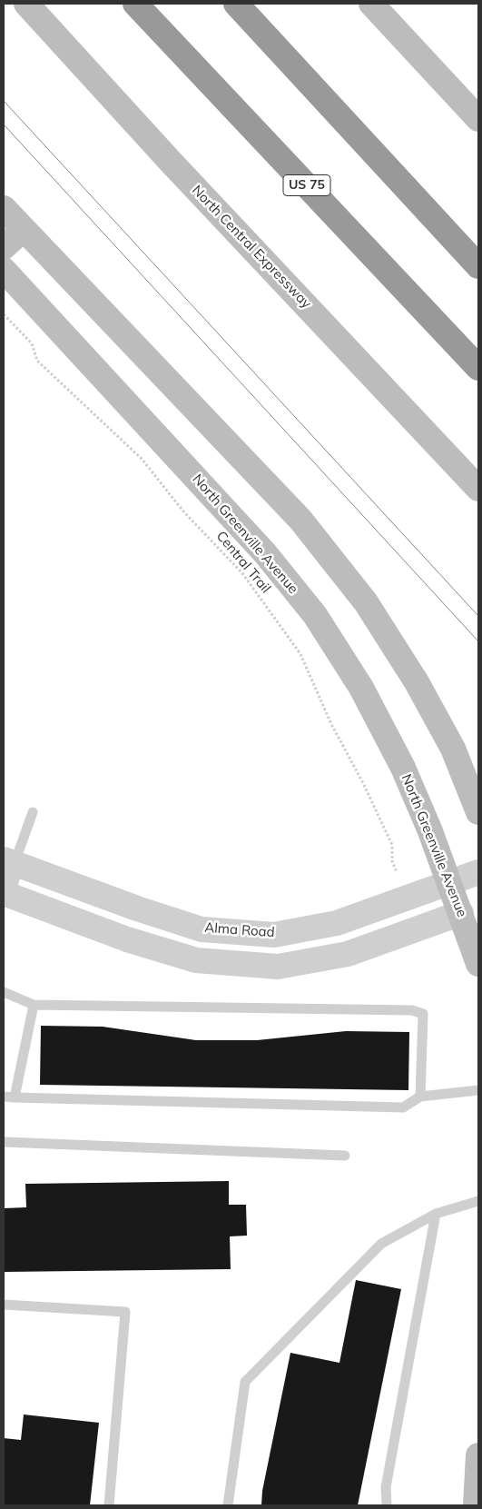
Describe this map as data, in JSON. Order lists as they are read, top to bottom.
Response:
{
  "streets": {
    "highway": ["US 75"],
    "main road": ["North Central Expressway", "North Greenville Avenue"],
    "street": ["Alma Road"],
    "path": ["Central Trail"]
  },
  "crossings": [
    ["North Greenville Avenue", "Alma Road"]
  ]
}
